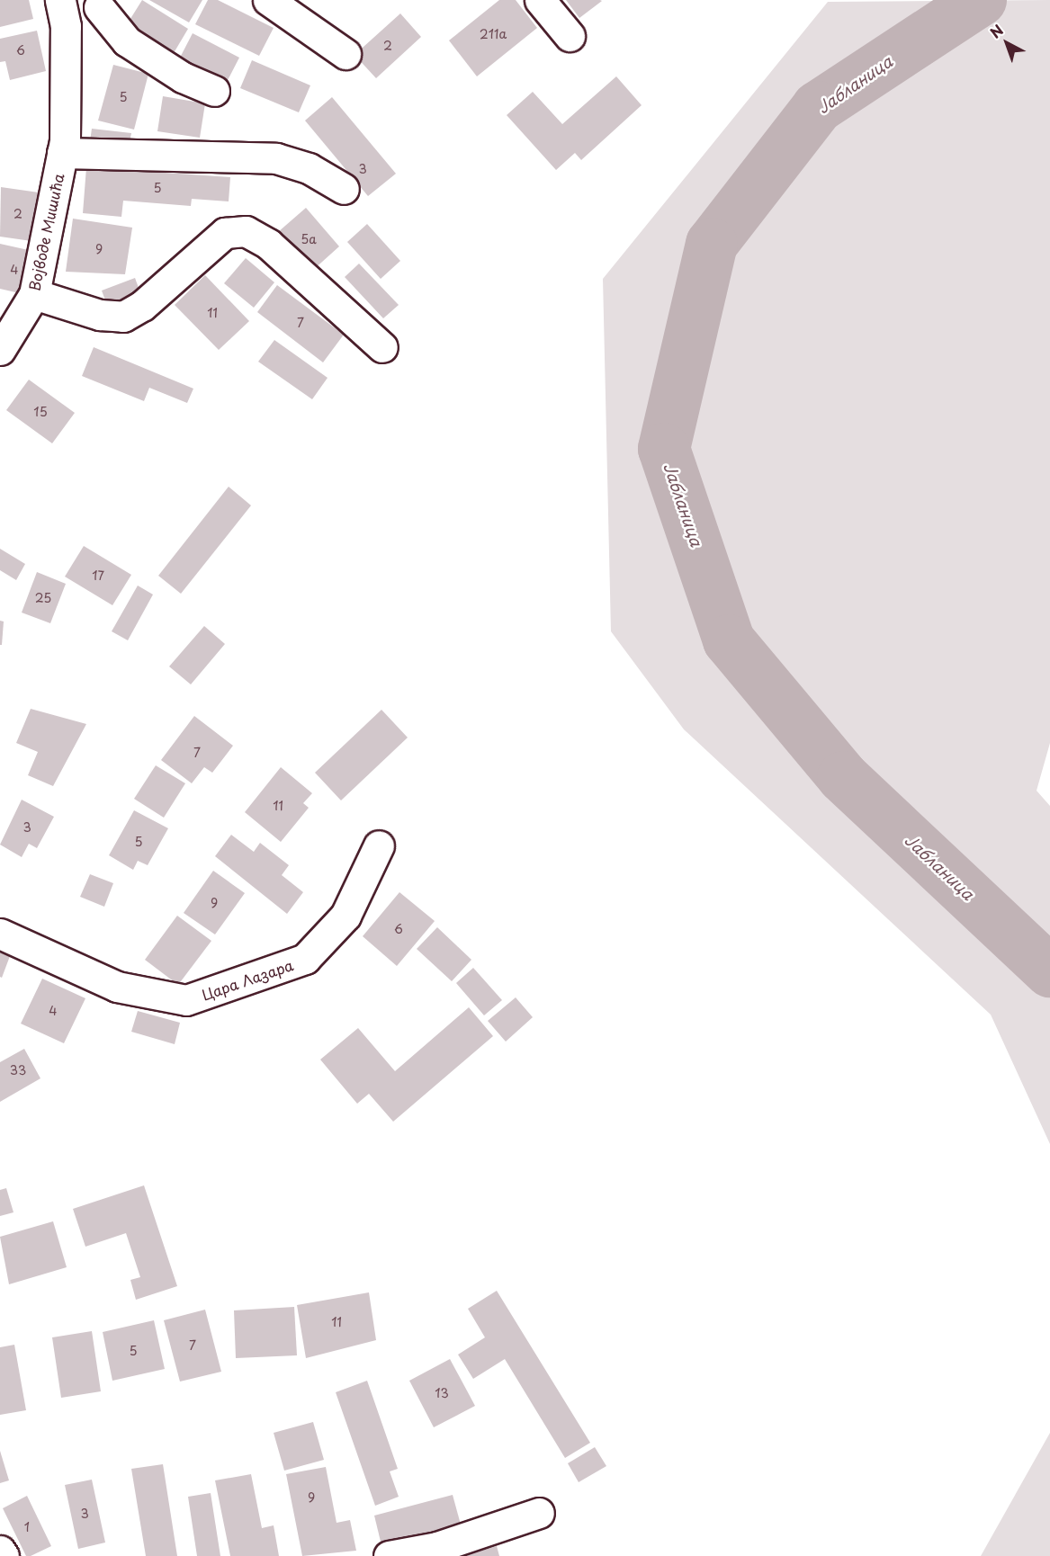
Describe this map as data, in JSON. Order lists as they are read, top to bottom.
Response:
{
  "streets": {
    "street": ["Војводе Мишића", "Цара Лазара"]
  },
  "water": ["Јабланица"],
  "house_numbers": [
    "211a",
    "2",
    "6",
    "5",
    "3",
    "5",
    "2",
    "5a",
    "9",
    "4",
    "11",
    "7",
    "15",
    "17",
    "25",
    "7",
    "11",
    "3",
    "5",
    "9",
    "6",
    "4",
    "33",
    "11",
    "7",
    "5",
    "13",
    "9",
    "3",
    "1"
  ],
  "north": "top left"
}
